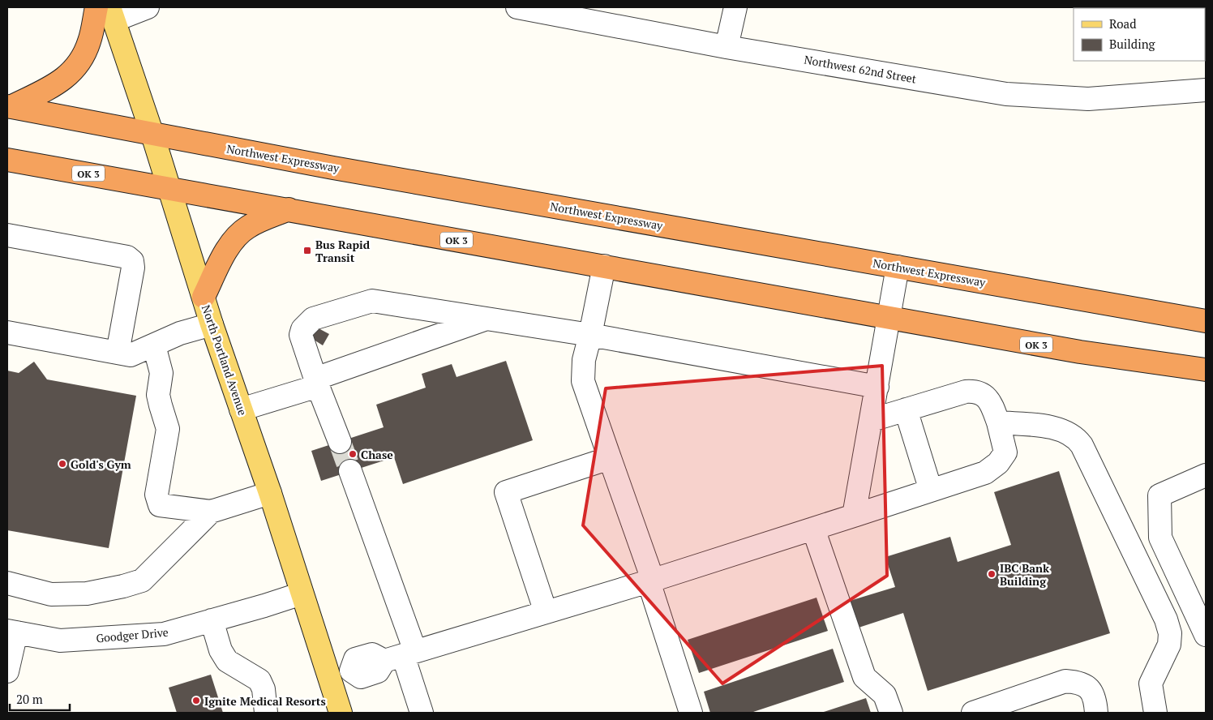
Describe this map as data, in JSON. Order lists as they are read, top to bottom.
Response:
{
  "streets": {
    "highway": ["Northwest Expressway", "OK 3"],
    "main road": ["North Portland Avenue"],
    "street": ["Northwest 62nd Street", "Goodger Drive"]
  },
  "crossings": [
    ["Northwest Expressway", "North Portland Avenue"],
    ["OK 3", "North Portland Avenue"],
    ["North Portland Avenue", "Goodger Drive"]
  ],
  "places": {
    "transit": ["Bus Rapid Transit"],
    "other": [
      "Chase",
      "Gold's Gym",
      "IBC Bank Building",
      "Ignite Medical Resorts"
    ]
  },
  "legend": ["Road", "Building"],
  "scale_bar": "20 m"
}
